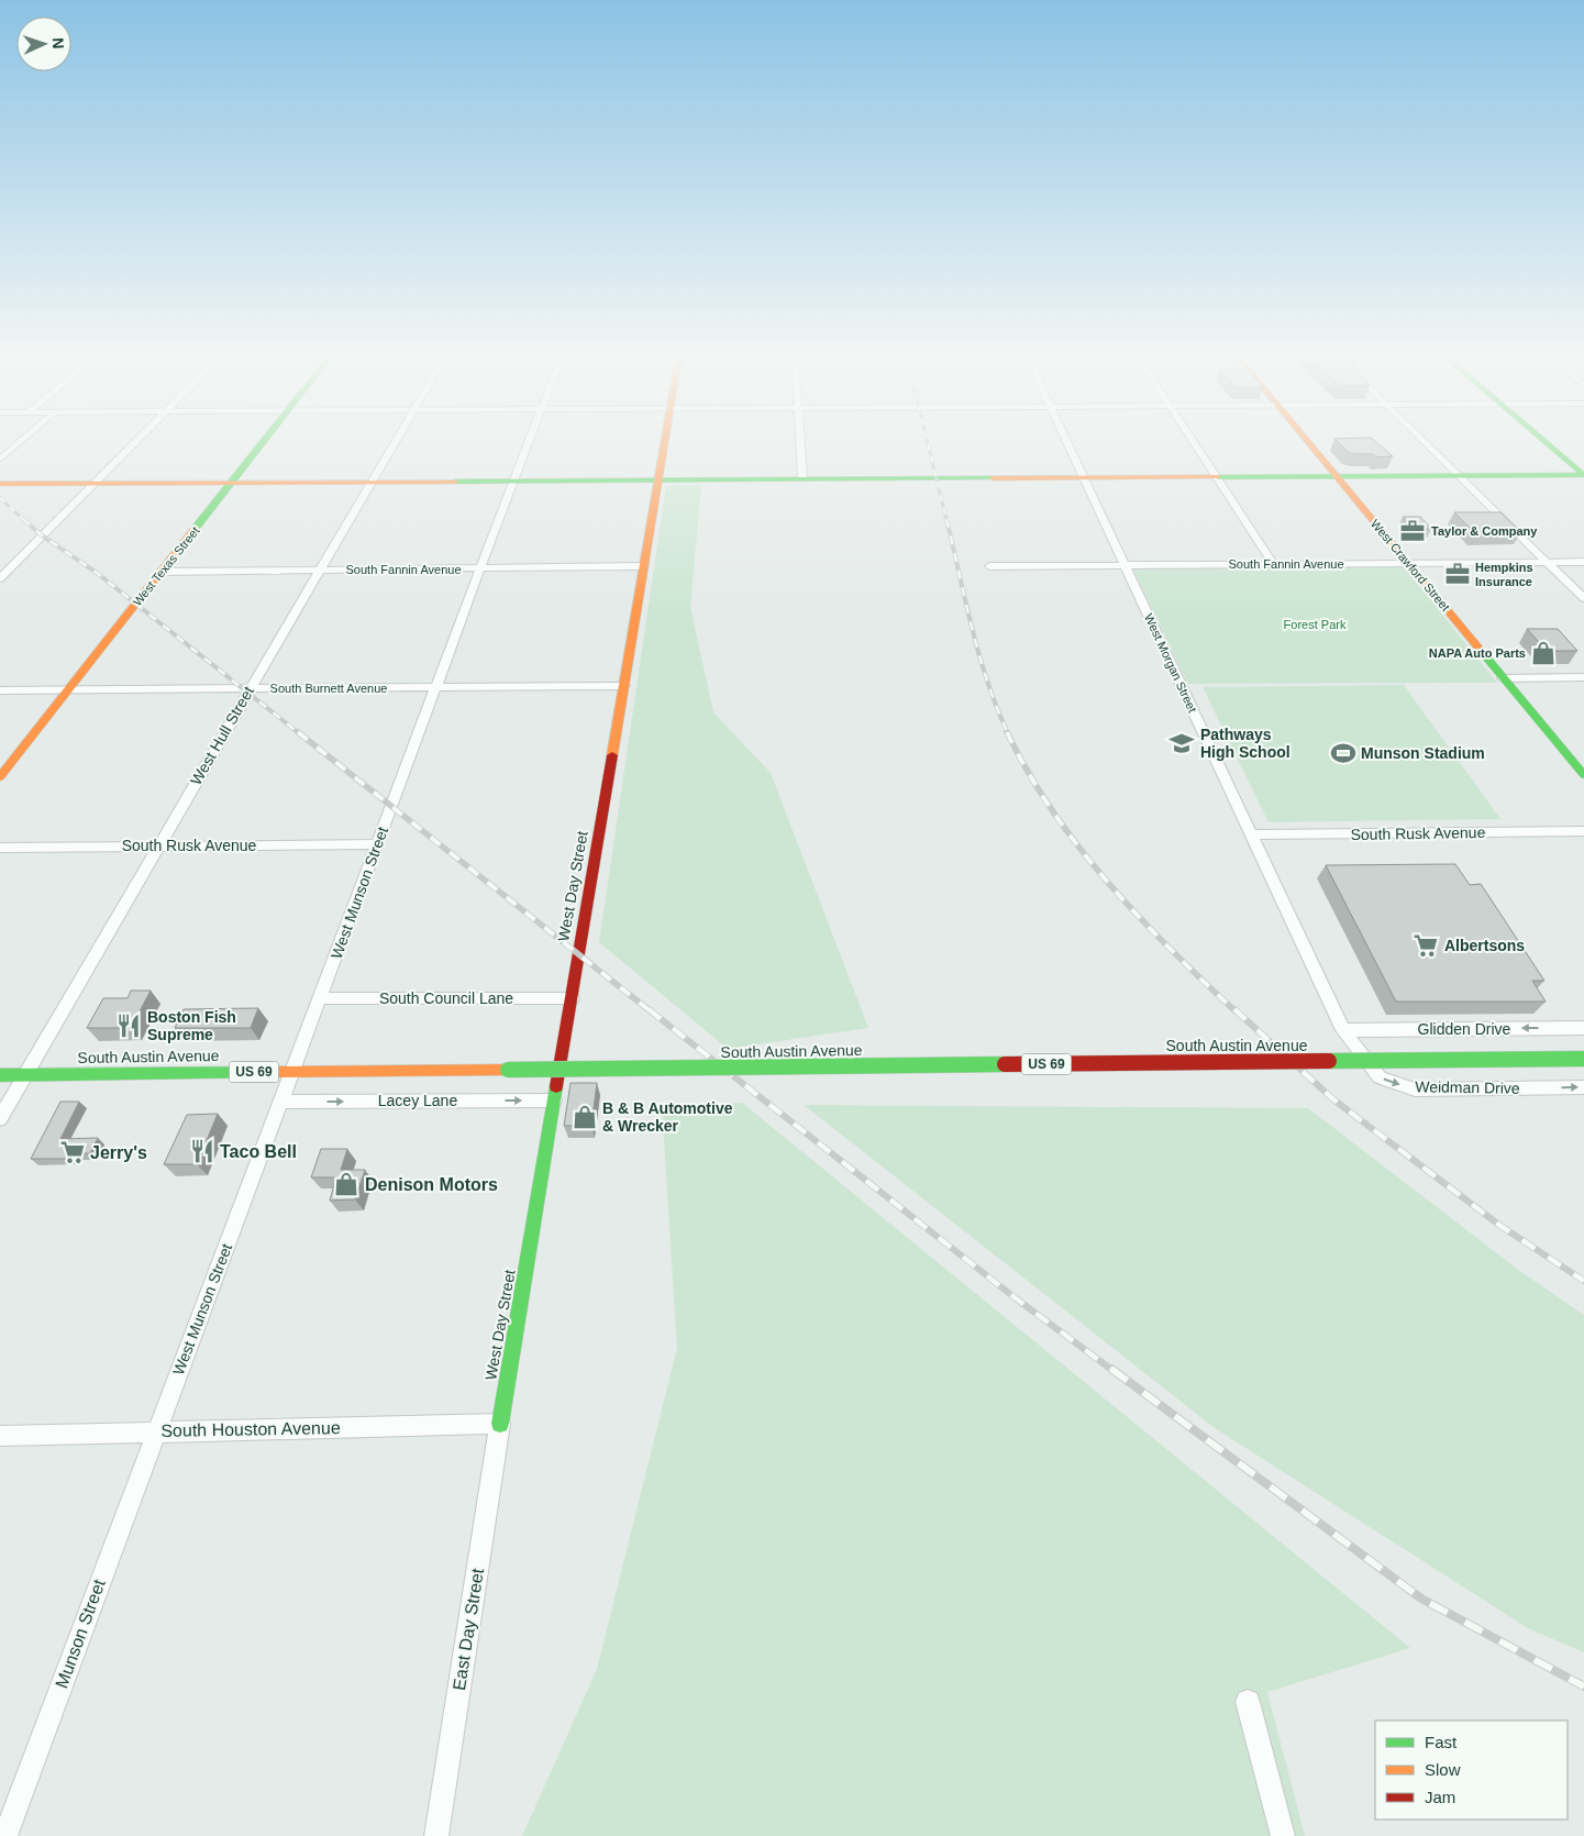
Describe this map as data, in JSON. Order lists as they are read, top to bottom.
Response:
{
  "streets": {
    "main road": [
      "West Crawford Street",
      "West Texas Street",
      "West Day Street",
      "South Austin Avenue",
      "US 69"
    ],
    "street": [
      "South Fannin Avenue",
      "West Morgan Street",
      "South Burnett Avenue",
      "West Hull Street",
      "South Rusk Avenue",
      "West Munson Street",
      "South Council Lane",
      "Glidden Drive",
      "Weidman Drive",
      "Lacey Lane",
      "South Houston Avenue",
      "East Day Street",
      "Munson Street"
    ]
  },
  "crossings": [
    ["South Fannin Avenue", "West Crawford Street"],
    ["South Fannin Avenue", "West Texas Street"],
    ["South Fannin Avenue", "West Morgan Street"],
    ["South Fannin Avenue", "West Hull Street"],
    ["South Fannin Avenue", "West Day Street"],
    ["South Fannin Avenue", "West Munson Street"],
    ["West Texas Street", "South Burnett Avenue"],
    ["West Morgan Street", "South Rusk Avenue"],
    ["West Morgan Street", "Glidden Drive"],
    ["West Morgan Street", "Weidman Drive"],
    ["South Burnett Avenue", "West Hull Street"],
    ["South Burnett Avenue", "West Day Street"],
    ["South Burnett Avenue", "West Munson Street"],
    ["West Hull Street", "South Rusk Avenue"],
    ["West Hull Street", "South Austin Avenue"],
    ["South Rusk Avenue", "West Munson Street"],
    ["West Day Street", "South Council Lane"],
    ["West Day Street", "Lacey Lane"],
    ["West Day Street", "South Houston Avenue"],
    ["West Day Street", "East Day Street"],
    ["West Munson Street", "South Council Lane"],
    ["West Munson Street", "South Austin Avenue"],
    ["West Munson Street", "Lacey Lane"],
    ["West Munson Street", "South Houston Avenue"],
    ["West Munson Street", "Munson Street"],
    ["Glidden Drive", "Weidman Drive"],
    ["South Houston Avenue", "East Day Street"],
    ["South Houston Avenue", "Munson Street"]
  ],
  "one_way": ["Glidden Drive", "Weidman Drive", "Lacey Lane"],
  "parks": ["Forest Park"],
  "places": {
    "office": ["Taylor & Company", "Hempkins Insurance"],
    "shop": ["NAPA Auto Parts", "B & B Automotive & Wrecker", "Denison Motors"],
    "school or university": ["Pathways High School"],
    "sports": ["Munson Stadium"],
    "supermarket": ["Albertsons", "Jerry's"],
    "restaurant": ["Boston Fish Supreme", "Taco Bell"]
  },
  "legend": ["Fast", "Slow", "Jam"],
  "north": "right"
}
